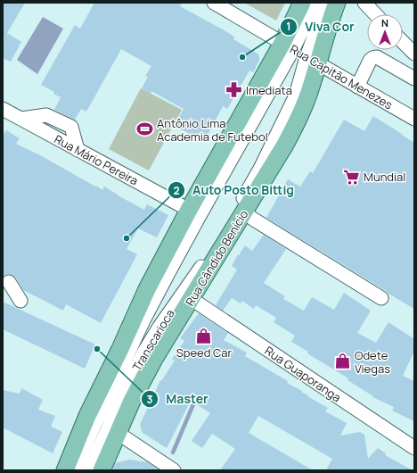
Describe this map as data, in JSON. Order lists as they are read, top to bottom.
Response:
{
  "streets": {
    "main road": ["Rua Cândido Benício"],
    "street": [
      "Rua Capitão Menezes",
      "Rua Mário Pereira",
      "Transcarioca",
      "Rua Guaporanga"
    ]
  },
  "crossings": [
    ["Rua Capitão Menezes", "Rua Cândido Benício"],
    ["Rua Capitão Menezes", "Transcarioca"],
    ["Rua Cândido Benício", "Transcarioca"],
    ["Rua Cândido Benício", "Rua Guaporanga"]
  ],
  "places": {
    "other": ["Viva Cor", "Auto Posto Bittig", "Master"],
    "pharmacy": ["Imediata"],
    "sports": ["Antônio Lima Academia de Futebol"],
    "supermarket": ["Mundial"],
    "shop": ["Speed Car", "Odete Viegas"]
  },
  "north": "top"
}
